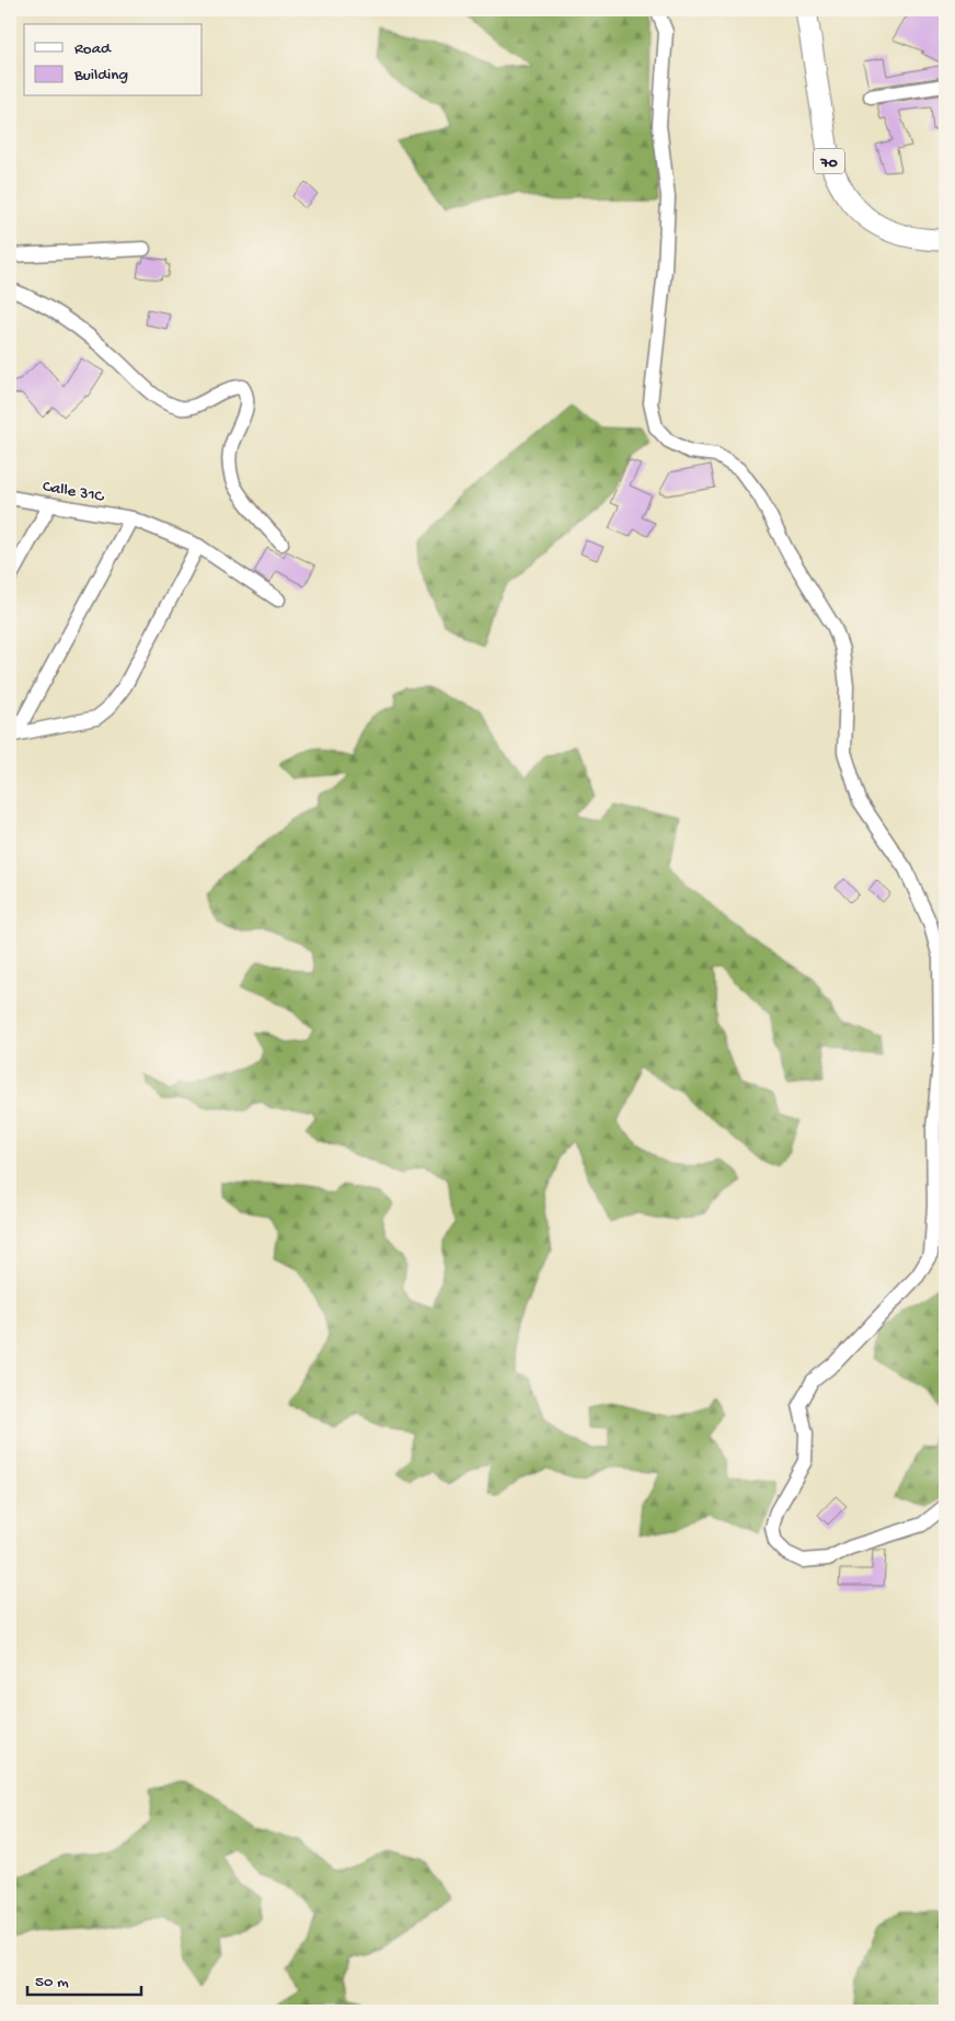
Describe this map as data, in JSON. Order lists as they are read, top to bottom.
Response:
{
  "streets": {
    "main road": ["70"],
    "street": ["Calle 31C"]
  },
  "legend": ["Road", "Building"],
  "scale_bar": "50 m"
}
